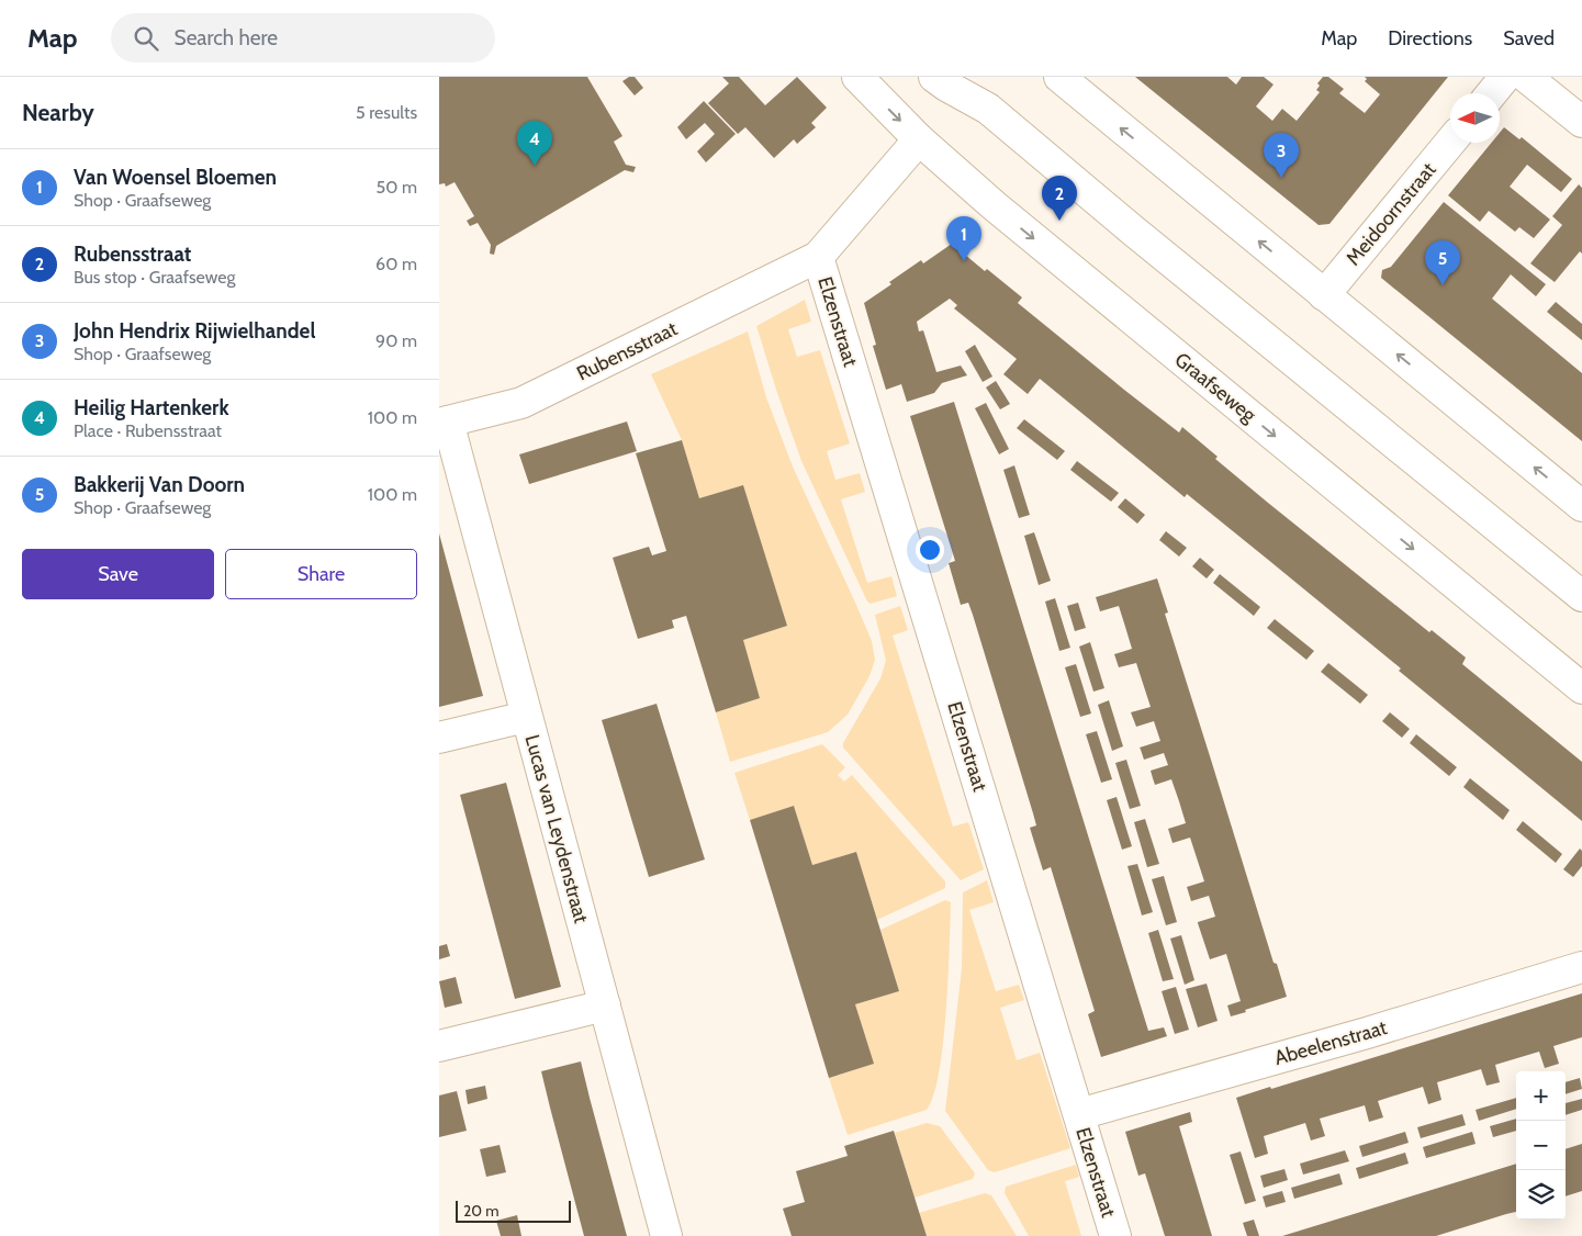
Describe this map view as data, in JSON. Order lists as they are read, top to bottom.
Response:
{
  "streets": {
    "street": [
      "Meidoornstraat",
      "Elzenstraat",
      "Rubensstraat",
      "Graafseweg",
      "Lucas van Leydenstraat",
      "Abeelenstraat"
    ]
  },
  "crossings": [
    ["Elzenstraat", "Rubensstraat"],
    ["Elzenstraat", "Abeelenstraat"],
    ["Rubensstraat", "Graafseweg"],
    ["Rubensstraat", "Lucas van Leydenstraat"]
  ],
  "scale_bar": "20 m",
  "north": "left",
  "page": {
    "header": "Map",
    "search": "Search here",
    "nav": ["Map", "Directions", "Saved"],
    "heading": ["Nearby", "5 results"],
    "pins": [
      "4",
      "3",
      "2",
      "1",
      "5"
    ],
    "list": [
      {
        "mark": "1",
        "name": "Van Woensel Bloemen",
        "note": "Shop · Graafseweg",
        "value": "50 m"
      },
      {
        "mark": "2",
        "name": "Rubensstraat",
        "note": "Bus stop · Graafseweg",
        "value": "60 m"
      },
      {
        "mark": "3",
        "name": "John Hendrix Rijwielhandel",
        "note": "Shop · Graafseweg",
        "value": "90 m"
      },
      {
        "mark": "4",
        "name": "Heilig Hartenkerk",
        "note": "Place · Rubensstraat",
        "value": "100 m"
      },
      {
        "mark": "5",
        "name": "Bakkerij Van Doorn",
        "note": "Shop · Graafseweg",
        "value": "100 m"
      }
    ],
    "buttons": ["Save", "Share"],
    "map_buttons": ["+", "−"],
    "scale": "20 m"
  }
}
